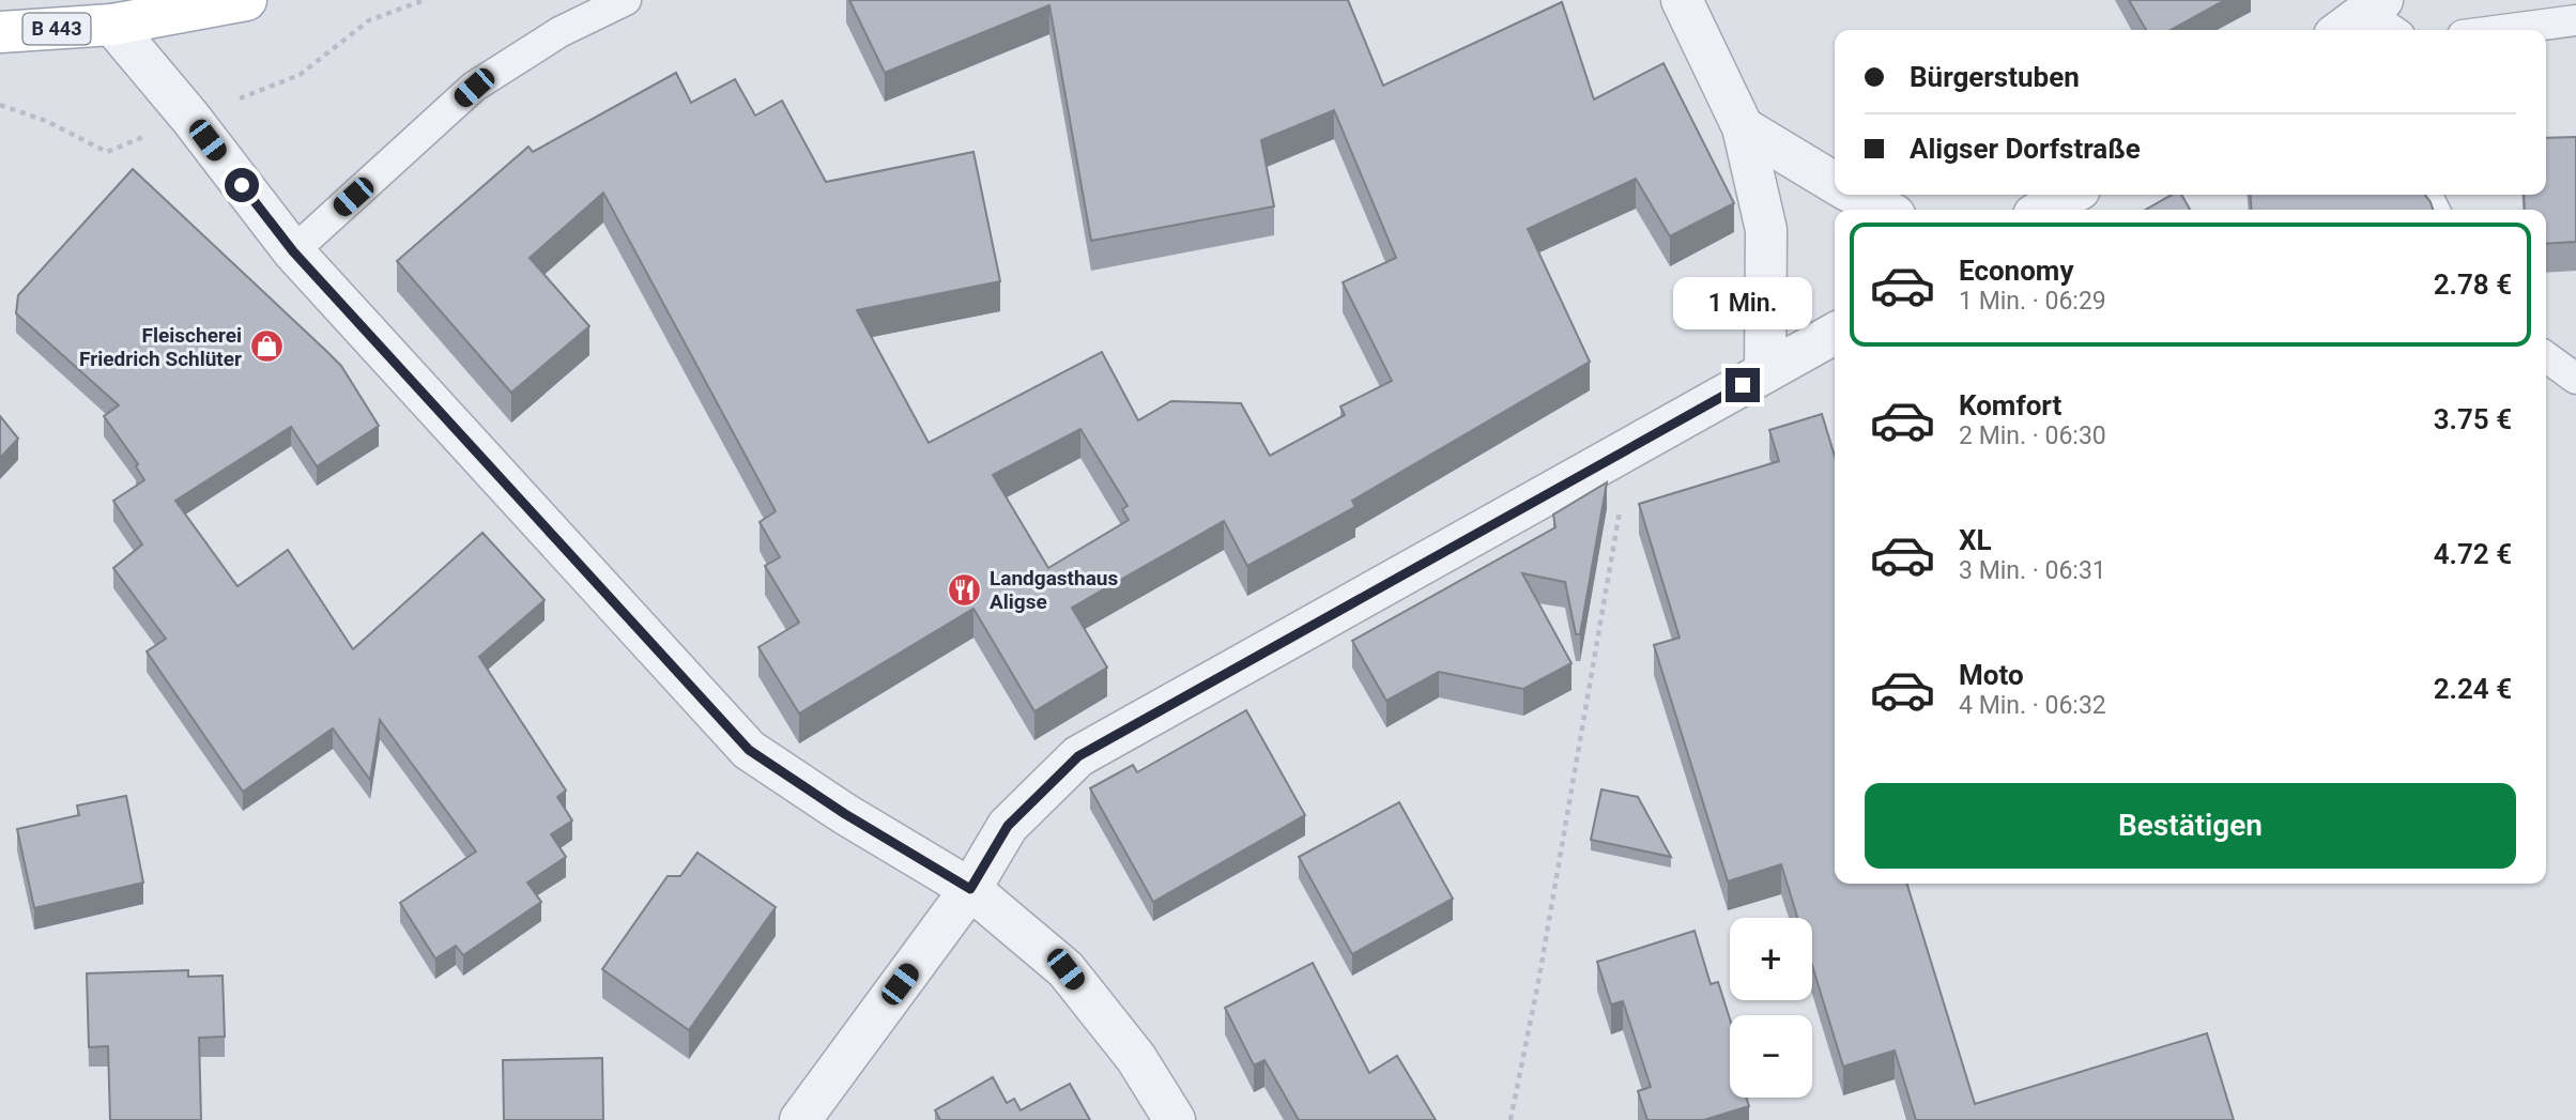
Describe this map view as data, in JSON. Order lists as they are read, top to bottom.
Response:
{
  "streets": {
    "main road": ["B 443"]
  },
  "places": {
    "shop": ["Fleischerei Friedrich Schlüter"],
    "restaurant": ["Landgasthaus Aligse"]
  },
  "page": {
    "banner": ["Bürgerstuben", "Aligser Dorfstraße"],
    "list": [
      {
        "name": "Economy",
        "note": "1 Min. · 06:29",
        "value": "2.78 €"
      },
      {
        "name": "Komfort",
        "note": "2 Min. · 06:30",
        "value": "3.75 €"
      },
      {
        "name": "XL",
        "note": "3 Min. · 06:31",
        "value": "4.72 €"
      },
      {
        "name": "Moto",
        "note": "4 Min. · 06:32",
        "value": "2.24 €"
      }
    ],
    "bubble": "1 Min.",
    "buttons": "Bestätigen",
    "map_buttons": ["+", "−"]
  }
}
